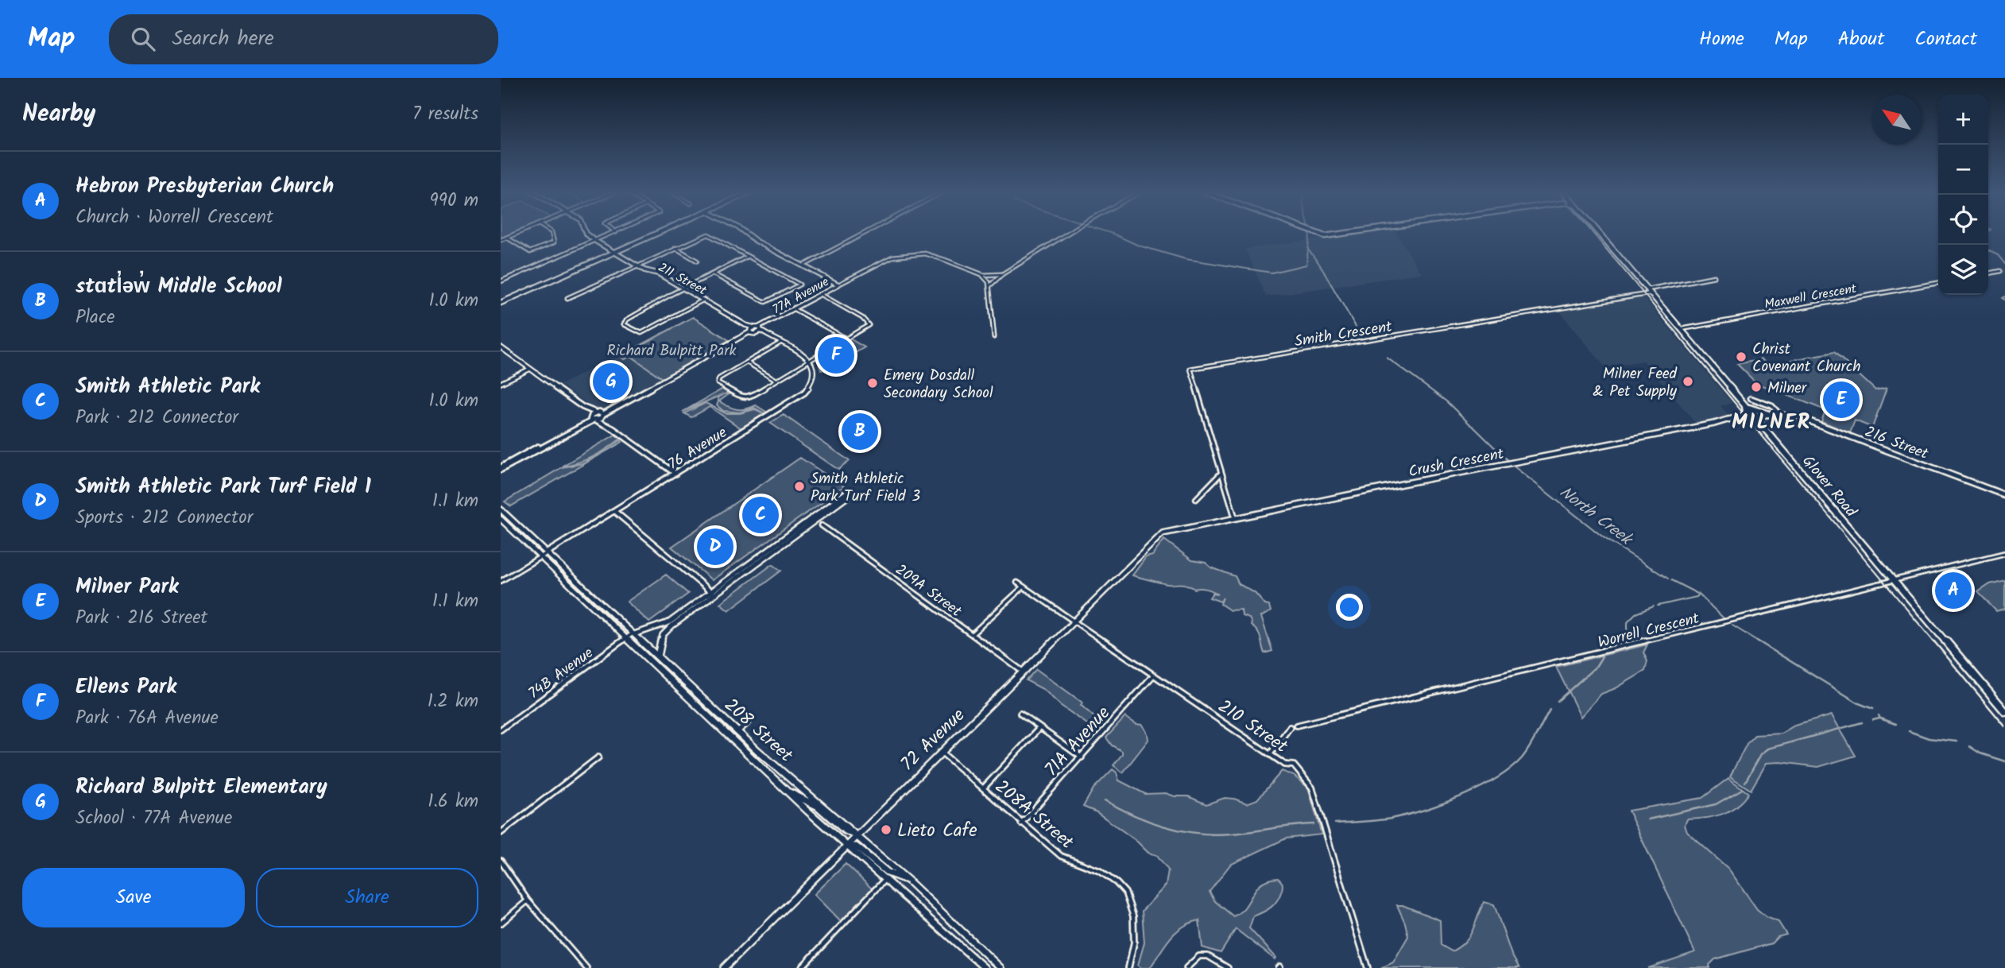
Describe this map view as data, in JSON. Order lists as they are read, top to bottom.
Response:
{
  "streets": {
    "highway": ["Glover Road"],
    "main road": [
      "216 Street",
      "Crush Crescent",
      "208 Street",
      "72 Avenue"
    ],
    "street": [
      "211 Street",
      "77A Avenue",
      "Maxwell Crescent",
      "Smith Crescent",
      "76 Avenue",
      "209A Street",
      "Worrell Crescent",
      "74B Avenue",
      "210 Street",
      "71A Avenue",
      "208A Street"
    ]
  },
  "crossings": [
    ["211 Street", "77A Avenue"],
    ["211 Street", "76 Avenue"],
    ["Maxwell Crescent", "Glover Road"],
    ["Smith Crescent", "Crush Crescent"],
    ["Smith Crescent", "Glover Road"],
    ["216 Street", "Crush Crescent"],
    ["216 Street", "Glover Road"],
    ["76 Avenue", "208 Street"],
    ["Crush Crescent", "Glover Road"],
    ["Crush Crescent", "72 Avenue"],
    ["Glover Road", "Worrell Crescent"],
    ["209A Street", "72 Avenue"],
    ["74B Avenue", "208 Street"],
    ["210 Street", "72 Avenue"],
    ["210 Street", "71A Avenue"],
    ["208 Street", "72 Avenue"],
    ["72 Avenue", "208A Street"],
    ["71A Avenue", "208A Street"]
  ],
  "districts": ["MILNER"],
  "water": ["North Creek"],
  "parks": ["Richard Bulpitt Park"],
  "places": [
    "Christ Covenant Church",
    "Milner Feed & Pet Supply",
    "Emery Dosdall Secondary School",
    "Milner",
    "Smith Athletic Park Turf Field 3",
    "Lieto Cafe"
  ],
  "north": "top left",
  "page": {
    "header": "Map",
    "search": "Search here",
    "nav": [
      "Home",
      "Map",
      "About",
      "Contact"
    ],
    "heading": ["Nearby", "7 results"],
    "map_buttons": ["+", "−"],
    "list": [
      {
        "mark": "A",
        "name": "Hebron Presbyterian Church",
        "note": "Church · Worrell Crescent",
        "value": "990 m"
      },
      {
        "mark": "B",
        "name": "stɑtl̓əw̓ Middle School",
        "note": "Place",
        "value": "1.0 km"
      },
      {
        "mark": "C",
        "name": "Smith Athletic Park",
        "note": "Park · 212 Connector",
        "value": "1.0 km"
      },
      {
        "mark": "D",
        "name": "Smith Athletic Park Turf Field 1",
        "note": "Sports · 212 Connector",
        "value": "1.1 km"
      },
      {
        "mark": "E",
        "name": "Milner Park",
        "note": "Park · 216 Street",
        "value": "1.1 km"
      },
      {
        "mark": "F",
        "name": "Ellens Park",
        "note": "Park · 76A Avenue",
        "value": "1.2 km"
      },
      {
        "mark": "G",
        "name": "Richard Bulpitt Elementary",
        "note": "School · 77A Avenue",
        "value": "1.6 km"
      }
    ],
    "pins": [
      "F",
      "G",
      "E",
      "B",
      "C",
      "D",
      "A"
    ],
    "buttons": ["Save", "Share"]
  }
}
